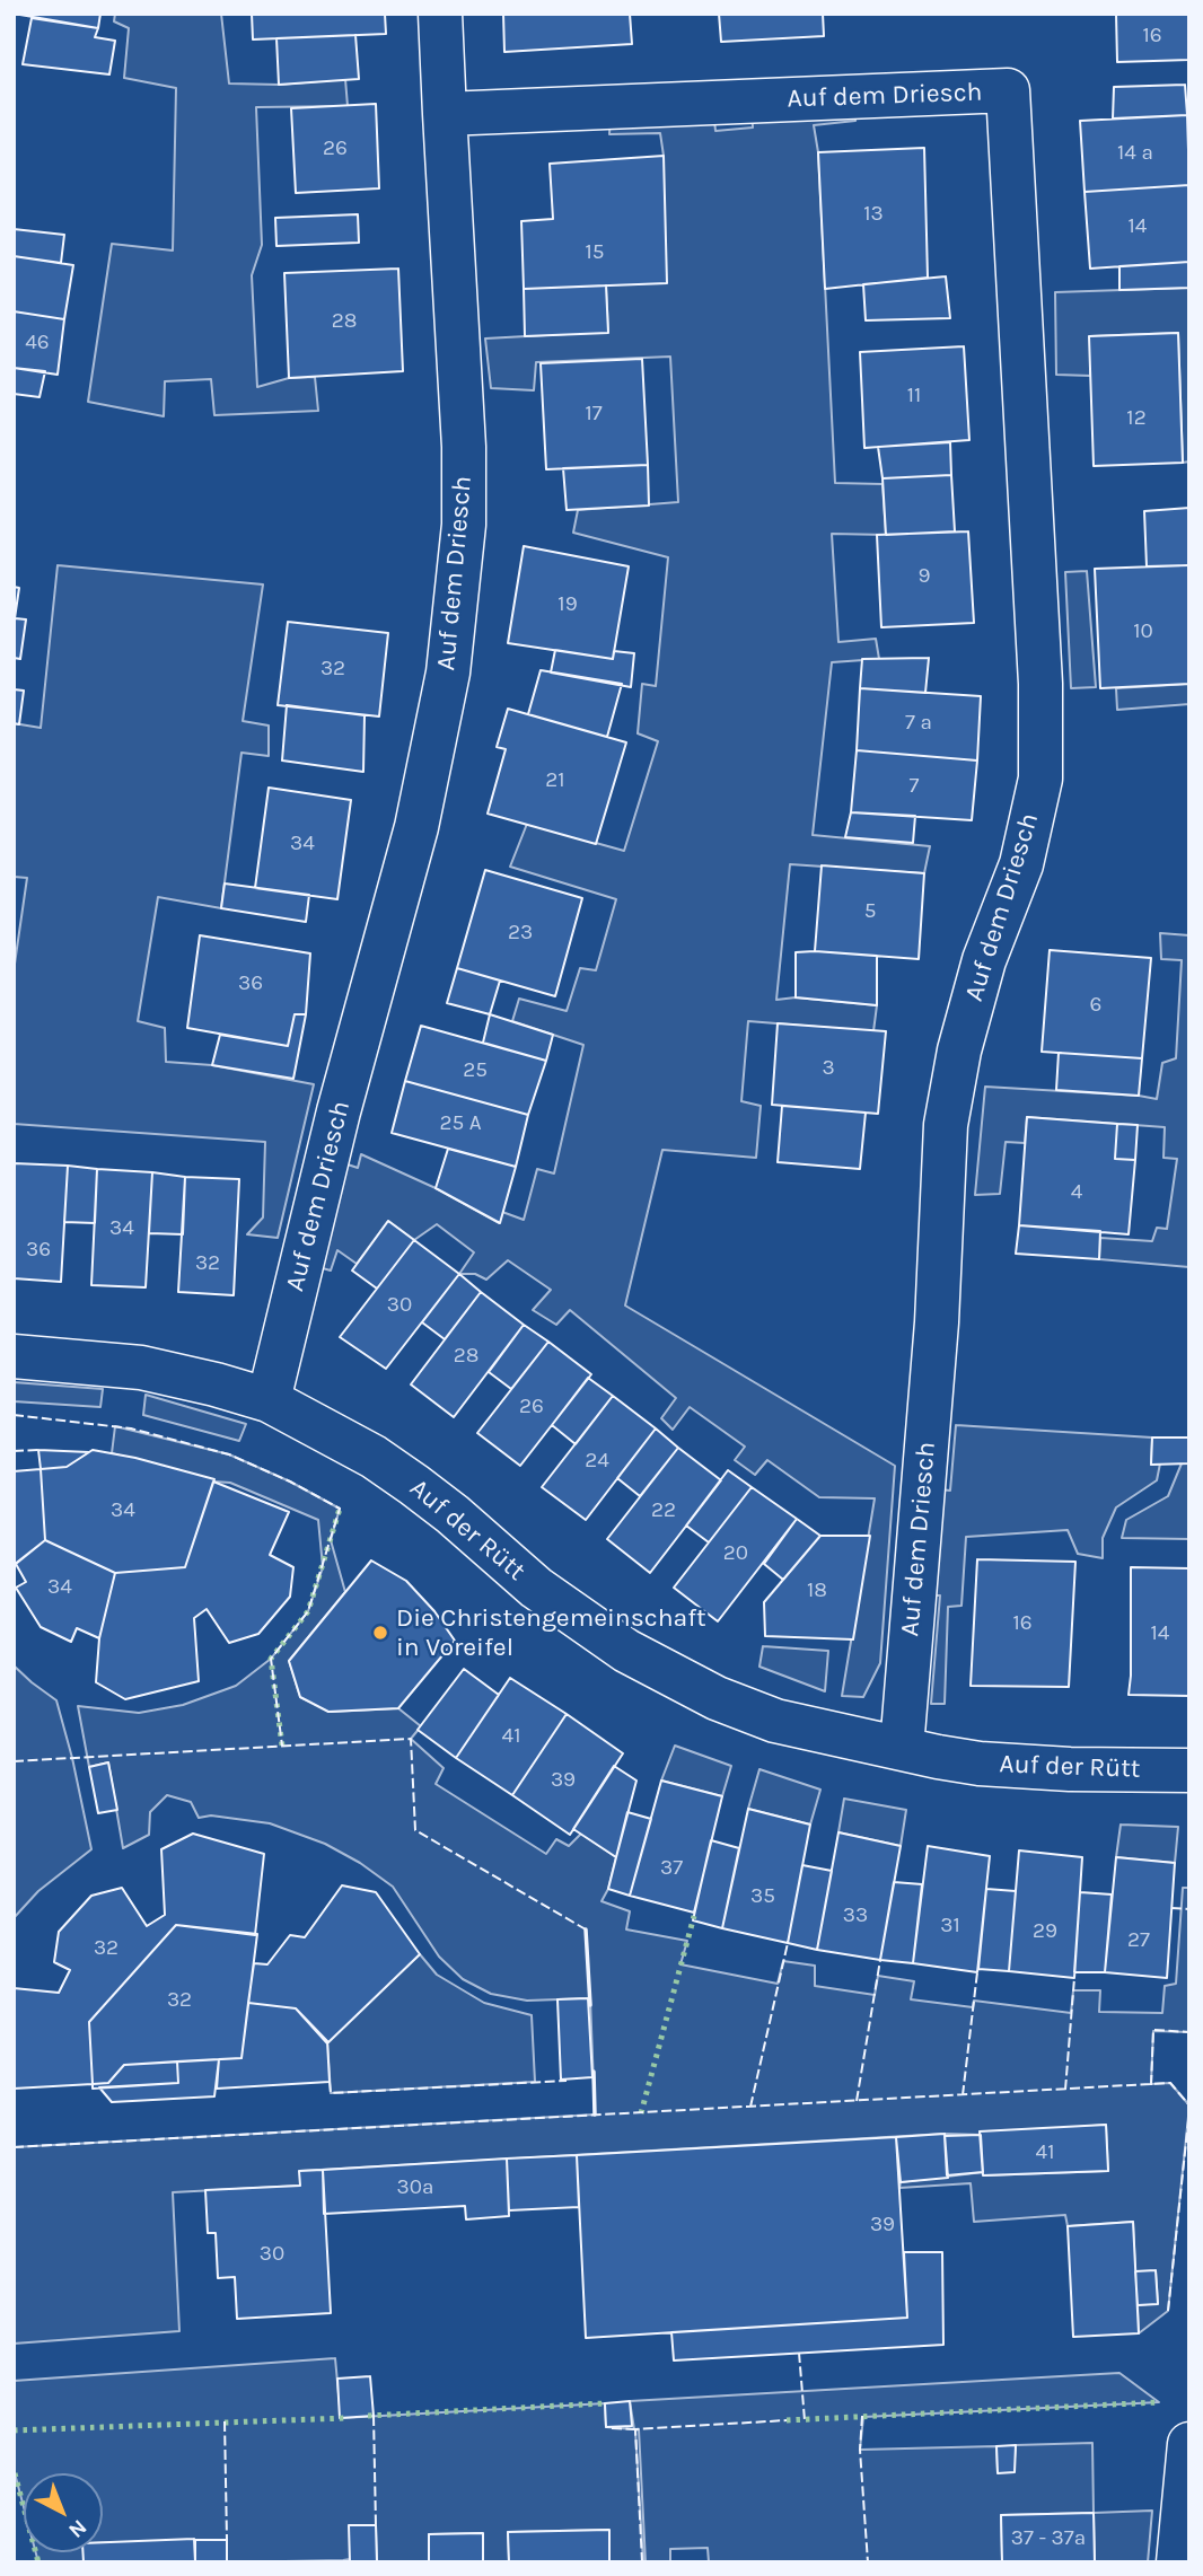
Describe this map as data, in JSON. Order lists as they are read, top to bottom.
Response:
{
  "streets": {
    "street": ["Auf dem Driesch", "Auf der Rütt"]
  },
  "crossings": [
    ["Auf dem Driesch", "Auf der Rütt"]
  ],
  "places": ["Die Christengemeinschaft in Voreifel"],
  "house_numbers": [
    "16",
    "26",
    "14 a",
    "13",
    "14",
    "15",
    "28",
    "46",
    "11",
    "17",
    "12",
    "9",
    "19",
    "10",
    "32",
    "7 a",
    "21",
    "7",
    "34",
    "5",
    "23",
    "36",
    "6",
    "3",
    "25",
    "25 A",
    "4",
    "34",
    "36",
    "32",
    "30",
    "28",
    "26",
    "24",
    "34",
    "22",
    "20",
    "34",
    "18",
    "16",
    "14",
    "41",
    "39",
    "37",
    "35",
    "33",
    "31",
    "29",
    "27",
    "32",
    "32",
    "41",
    "30a",
    "39",
    "30",
    "37 - 37a"
  ],
  "north": "bottom right"
}
